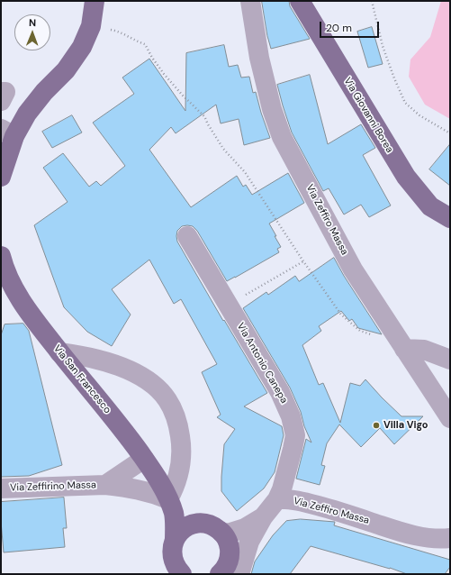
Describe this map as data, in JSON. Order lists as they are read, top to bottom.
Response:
{
  "streets": {
    "main road": ["Via Giovanni Borea", "Via San Francesco"],
    "street": ["Via Zeffiro Massa", "Via Antonio Canepa", "Via Zeffirino Massa"]
  },
  "crossings": [
    ["Via Zeffiro Massa", "Via Antonio Canepa"],
    ["Via San Francesco", "Via Zeffirino Massa"]
  ],
  "places": ["Villa Vigo"],
  "scale_bar": "20 m",
  "north": "top"
}
